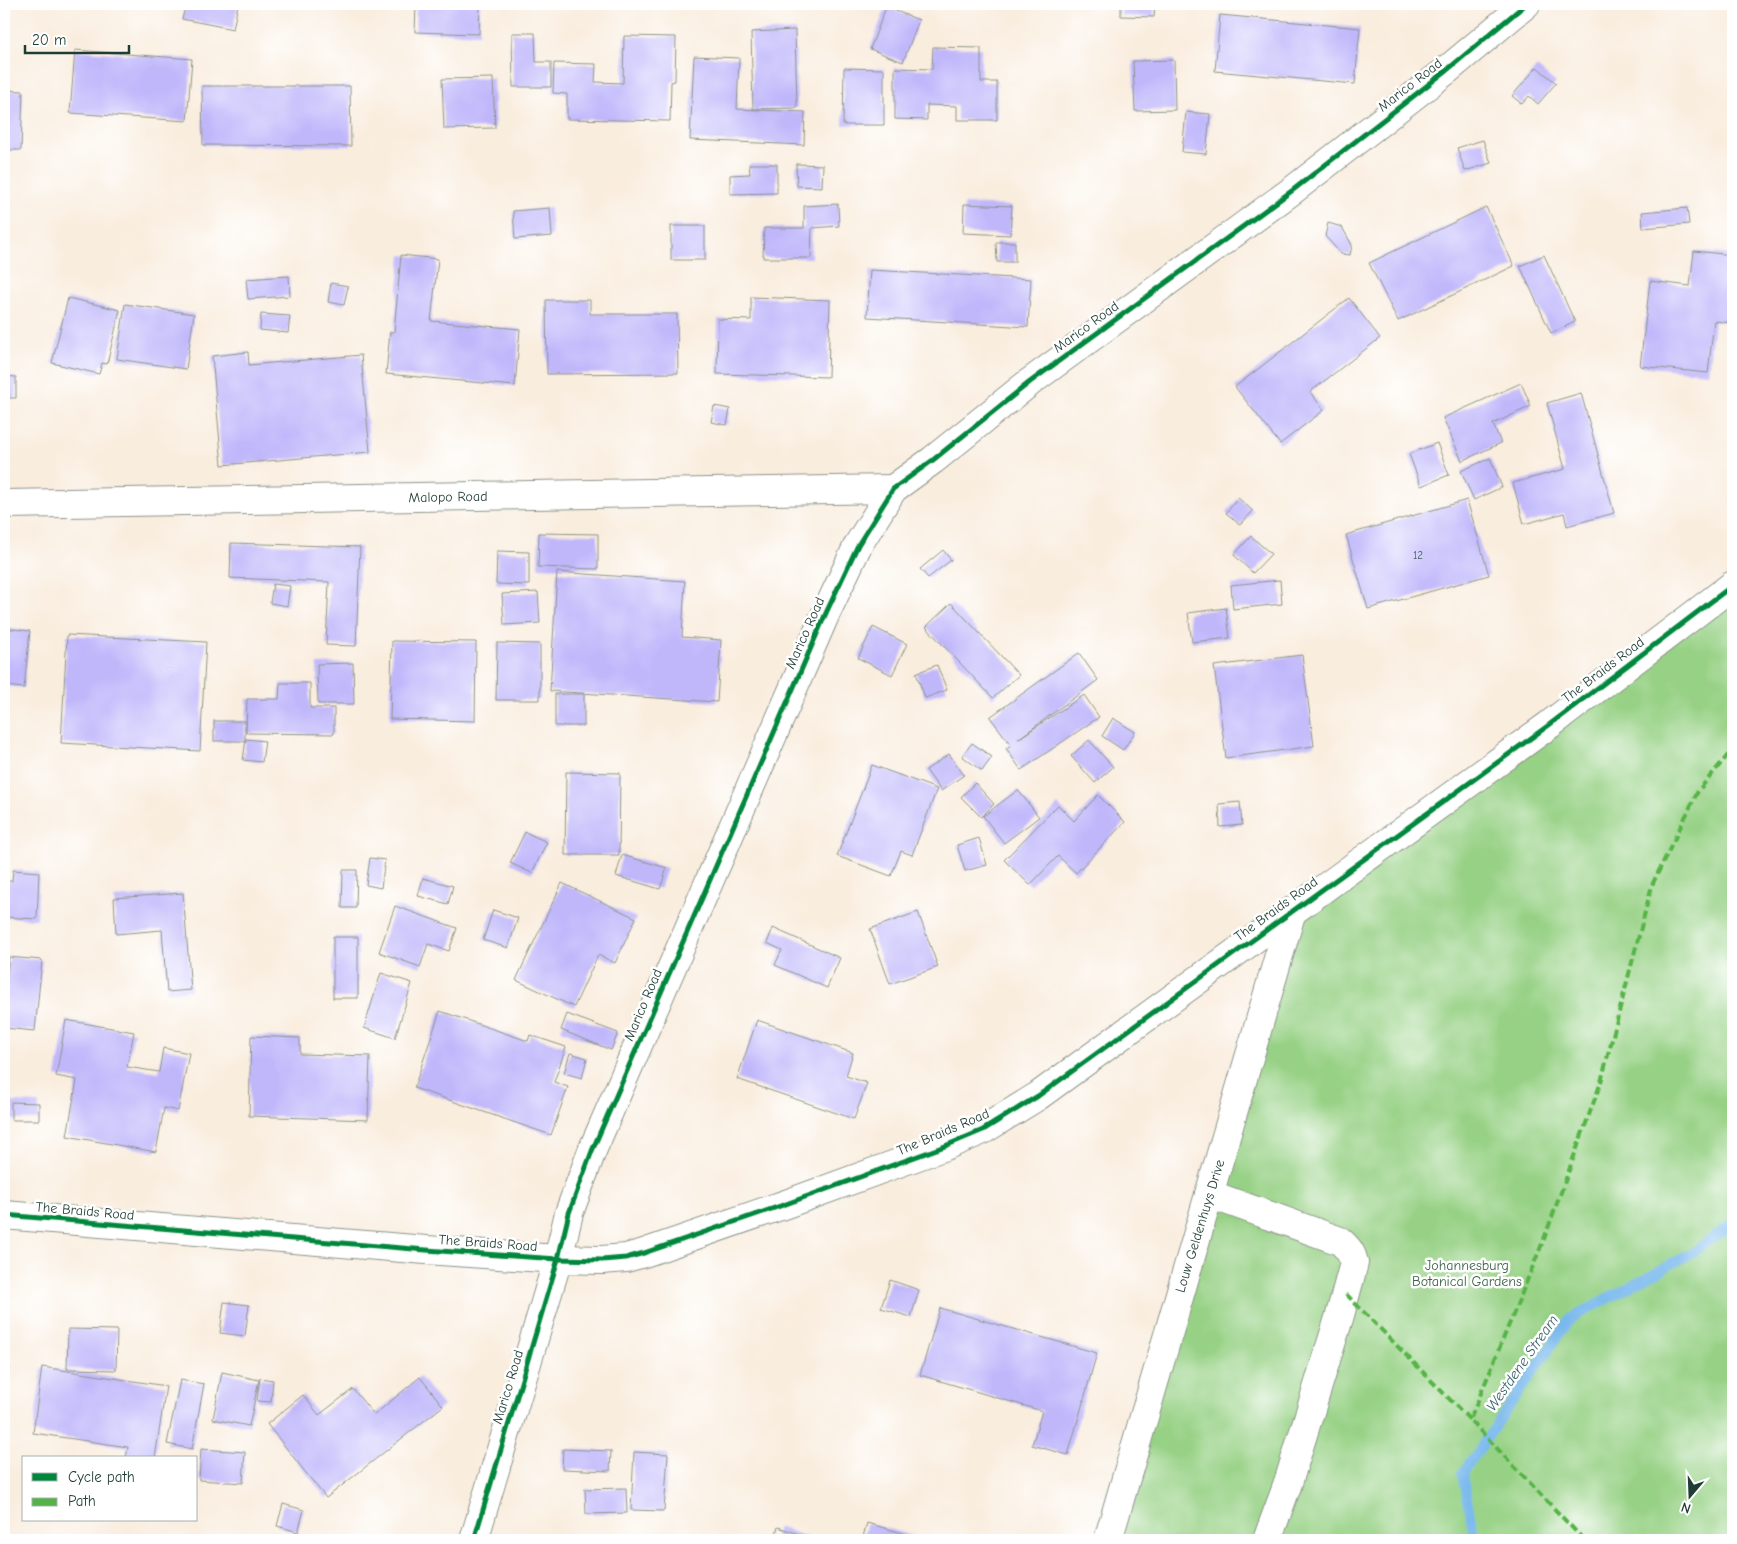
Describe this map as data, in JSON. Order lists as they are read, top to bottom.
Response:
{
  "streets": {
    "street": [
      "Marico Road",
      "Malopo Road",
      "The Braids Road",
      "Louw Geldenhuys Drive"
    ]
  },
  "crossings": [
    ["Marico Road", "Malopo Road"],
    ["Marico Road", "The Braids Road"],
    ["The Braids Road", "Louw Geldenhuys Drive"]
  ],
  "water": ["Westdene Stream"],
  "parks": ["Johannesburg Botanical Gardens"],
  "house_numbers": ["12"],
  "legend": ["Cycle path", "Path"],
  "scale_bar": "20 m",
  "north": "bottom"
}
